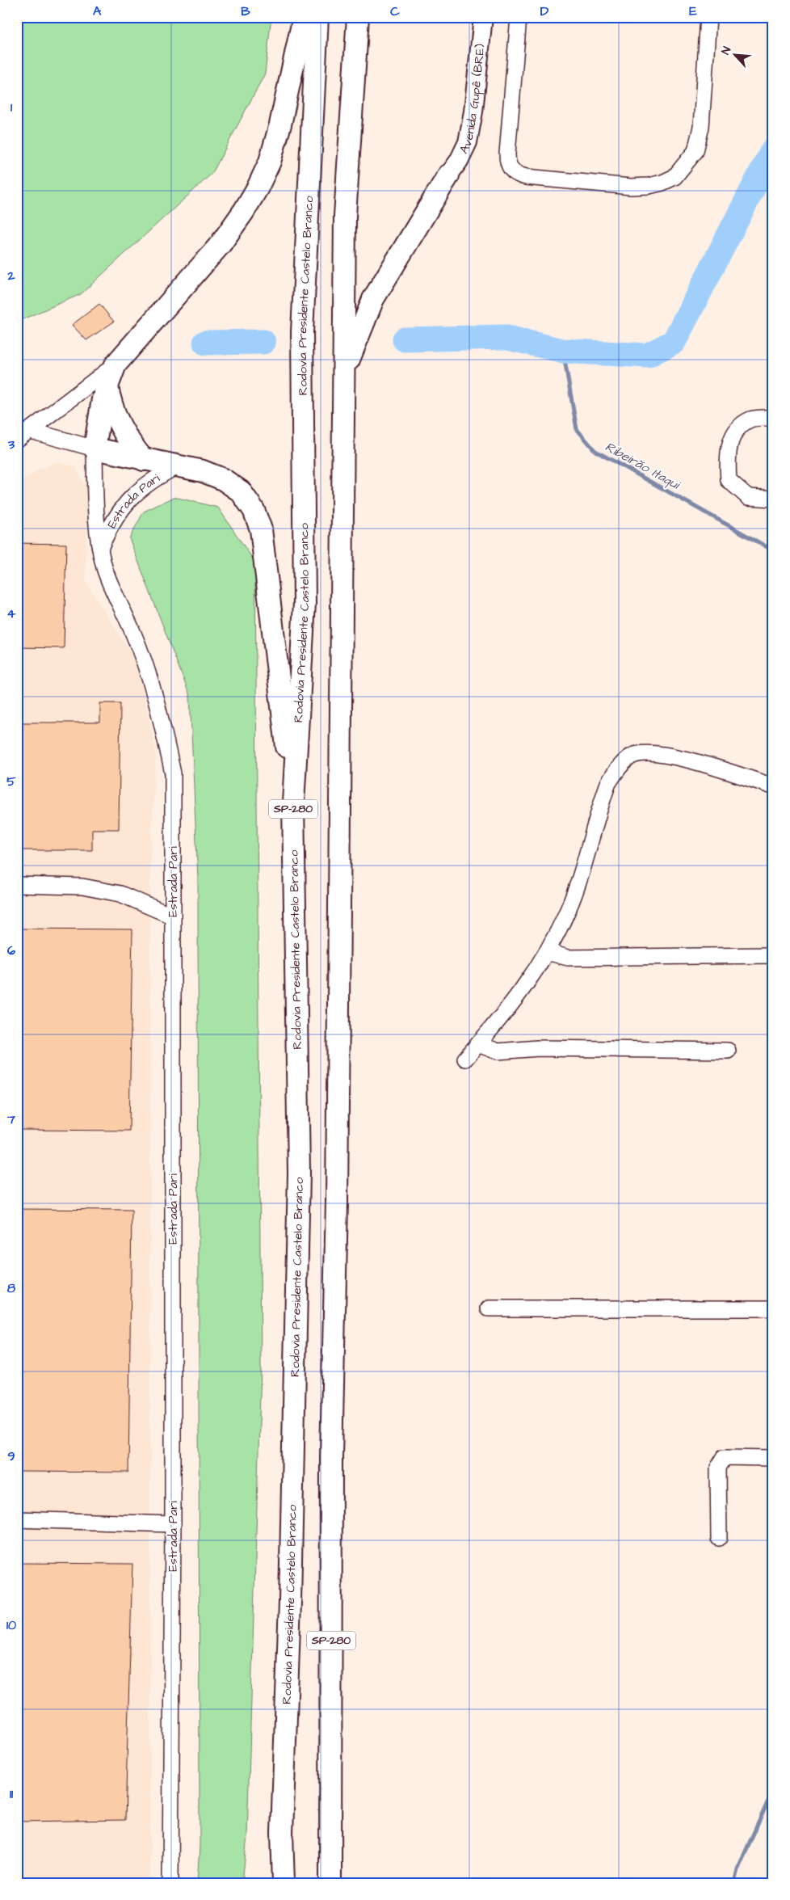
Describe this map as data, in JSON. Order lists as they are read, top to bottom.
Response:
{
  "streets": {
    "highway": ["Rodovia Presidente Castelo Branco", "SP-280"],
    "main road": ["Avenida Gupê (BRE)"],
    "street": ["Estrada Pari"]
  },
  "water": ["Ribeirão Itaqui"],
  "north": "top left",
  "grid": {
    "columns": [
      "A",
      "B",
      "C",
      "D",
      "E"
    ],
    "rows": [
      "1",
      "2",
      "3",
      "4",
      "5",
      "6",
      "7",
      "8",
      "9",
      "10",
      "11"
    ]
  }
}
